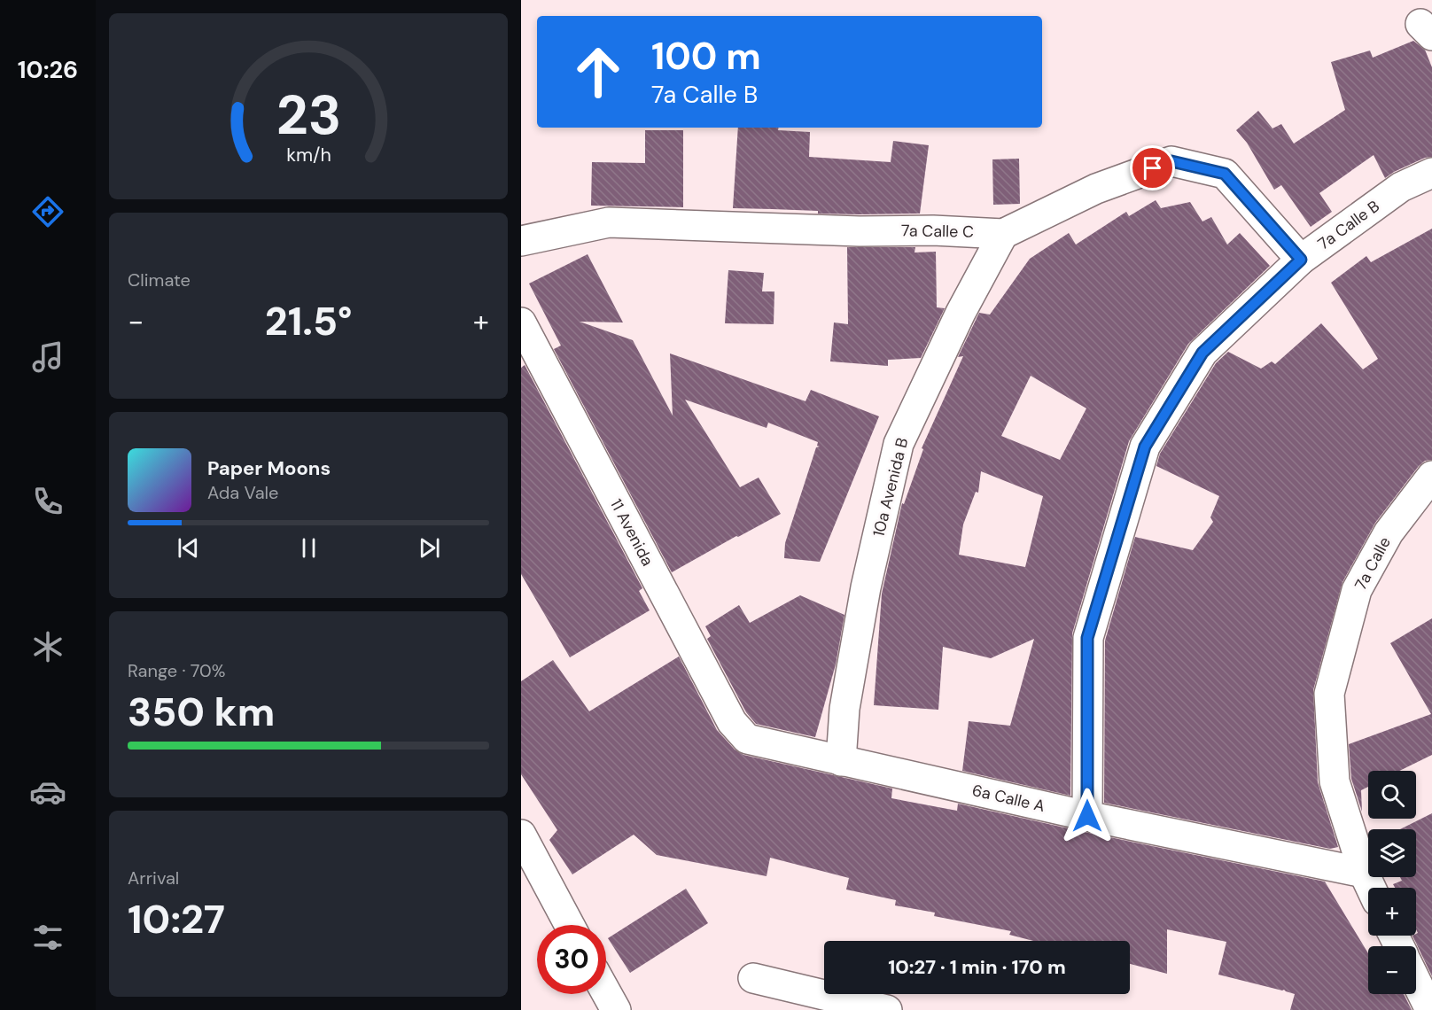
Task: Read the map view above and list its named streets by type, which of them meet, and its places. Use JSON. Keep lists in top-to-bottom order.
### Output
{
  "streets": {
    "street": [
      "7a Calle B",
      "7a Calle C",
      "10a Avenida B",
      "11 Avenida",
      "7a Calle",
      "6a Calle A"
    ]
  },
  "crossings": [
    ["7a Calle B", "7a Calle C"],
    ["7a Calle B", "6a Calle A"],
    ["7a Calle C", "10a Avenida B"],
    ["10a Avenida B", "6a Calle A"],
    ["11 Avenida", "6a Calle A"],
    ["7a Calle", "6a Calle A"]
  ],
  "page": {
    "tabs": "10:26",
    "turn": ["100 m", "7a Calle B"],
    "tile": [
      "Climate",
      ["Range · 70%", "350 km"],
      ["Arrival", "10:27"]
    ],
    "heat": ["−", "21.5°", "+"],
    "song": ["Paper Moons", "Ada Vale"],
    "map_buttons": ["+", "−"],
    "limit": "30",
    "trip": "10:27 · 1 min · 170 m",
    "gauge": ["23", "km/h"]
  }
}
